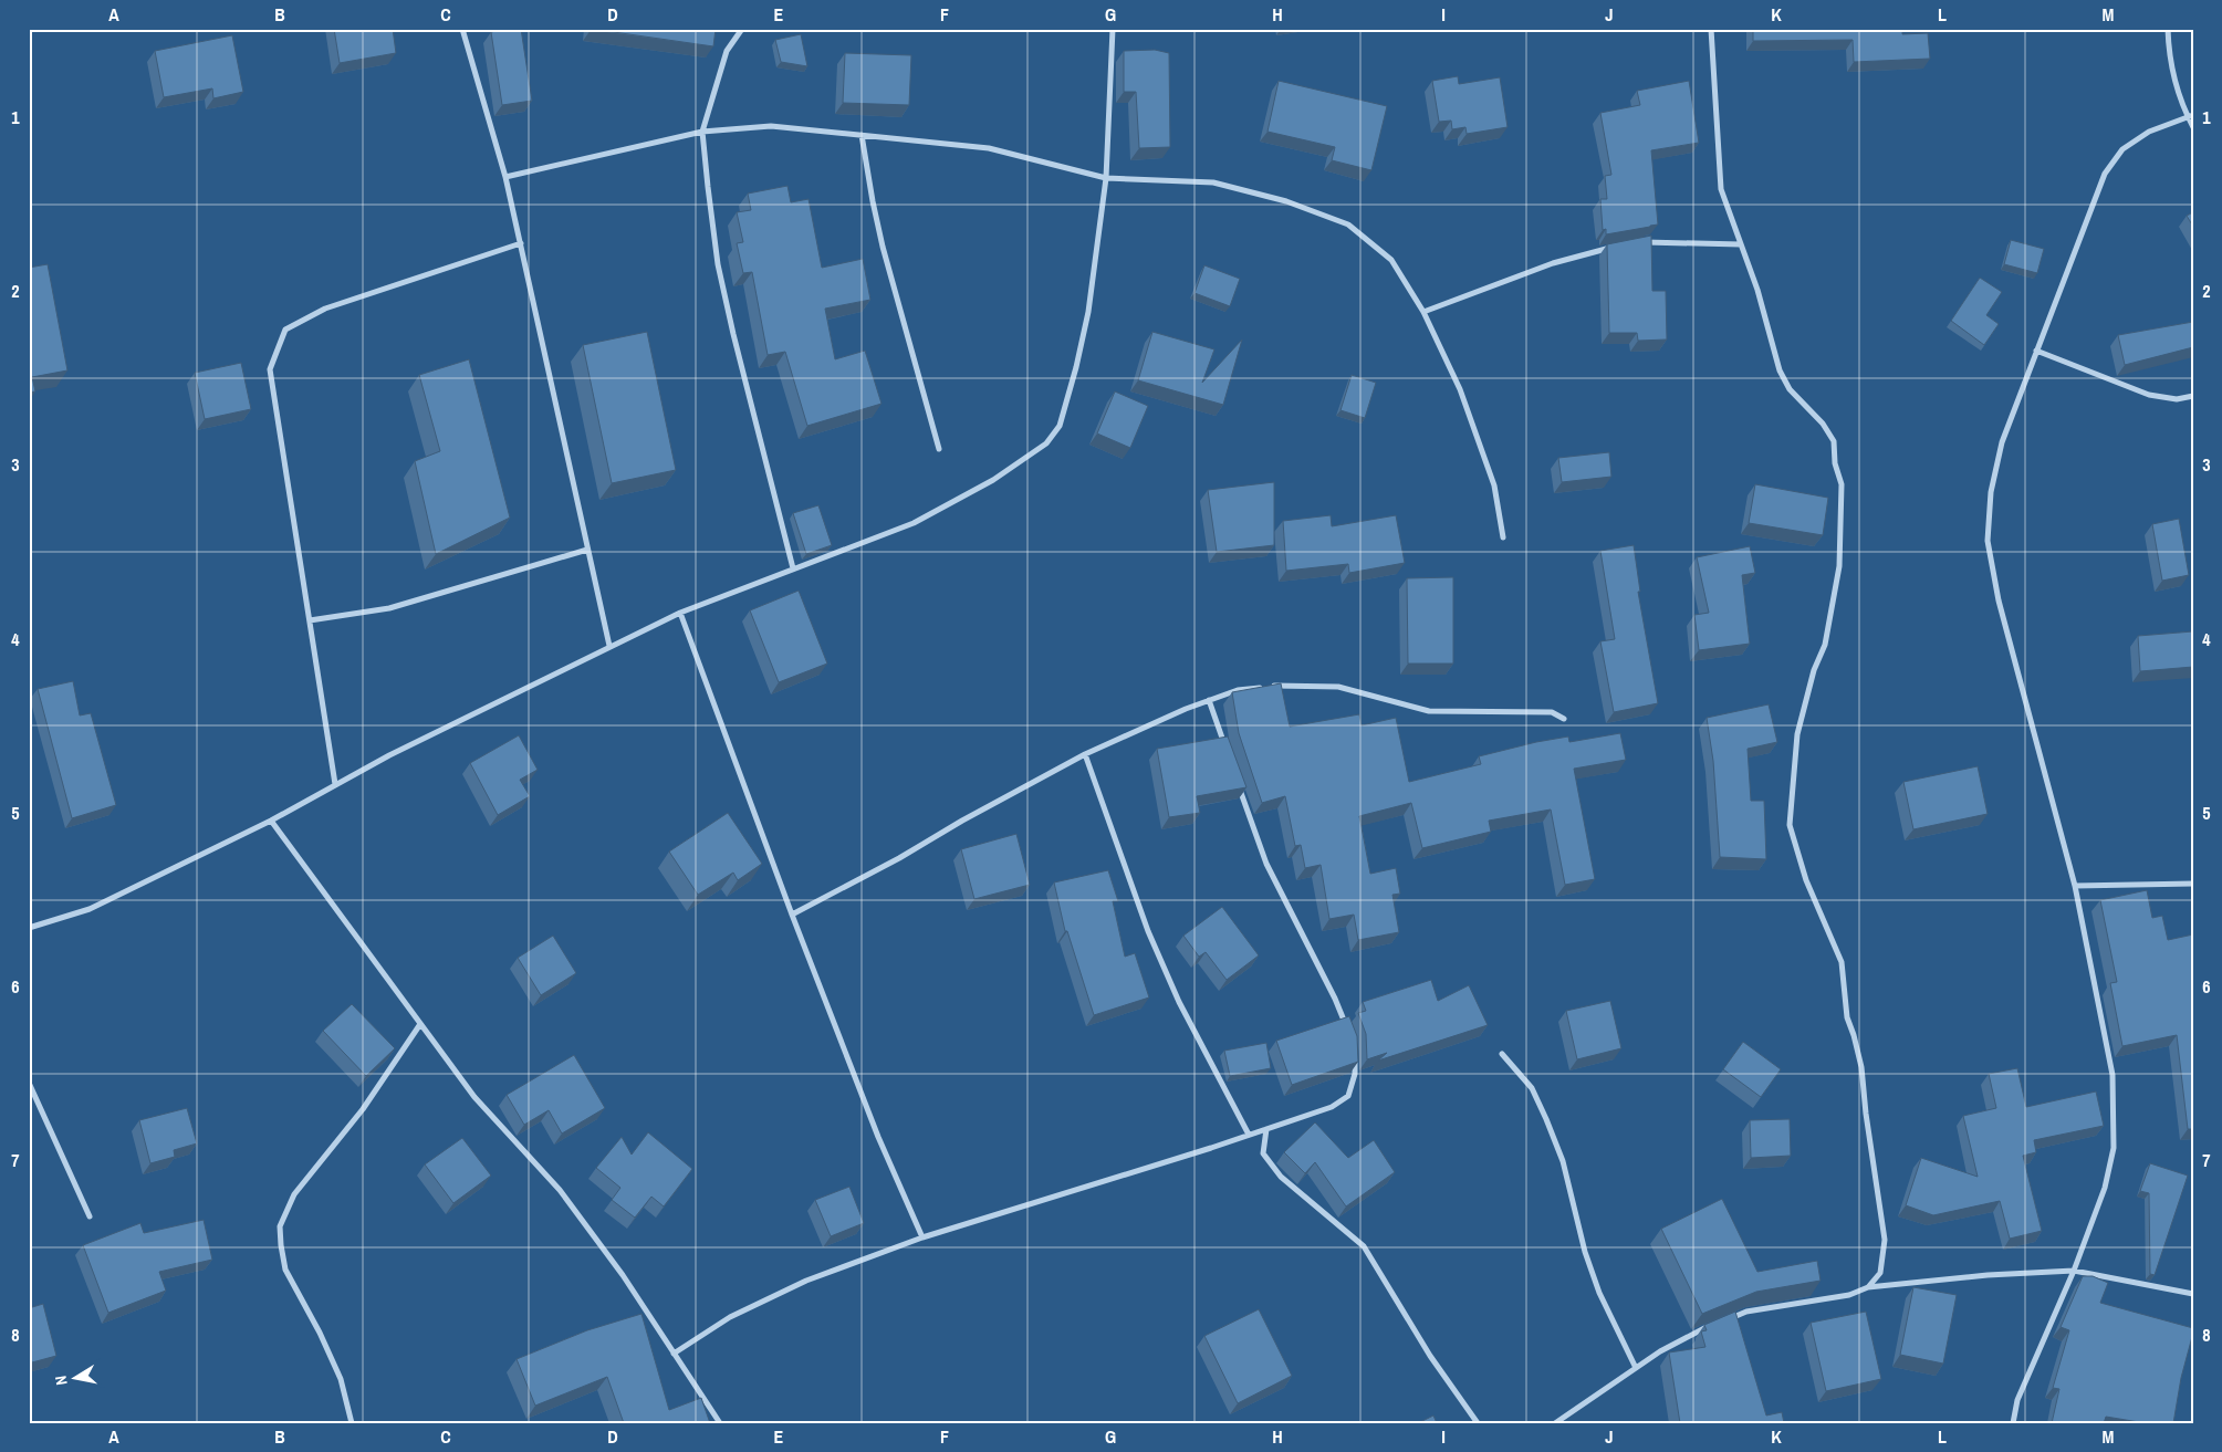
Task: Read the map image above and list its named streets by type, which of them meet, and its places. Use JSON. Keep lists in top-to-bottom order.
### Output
{
  "north": "left",
  "grid": {
    "columns": [
      "A",
      "B",
      "C",
      "D",
      "E",
      "F",
      "G",
      "H",
      "I",
      "J",
      "K",
      "L",
      "M"
    ],
    "rows": [
      "1",
      "2",
      "3",
      "4",
      "5",
      "6",
      "7",
      "8"
    ]
  }
}
